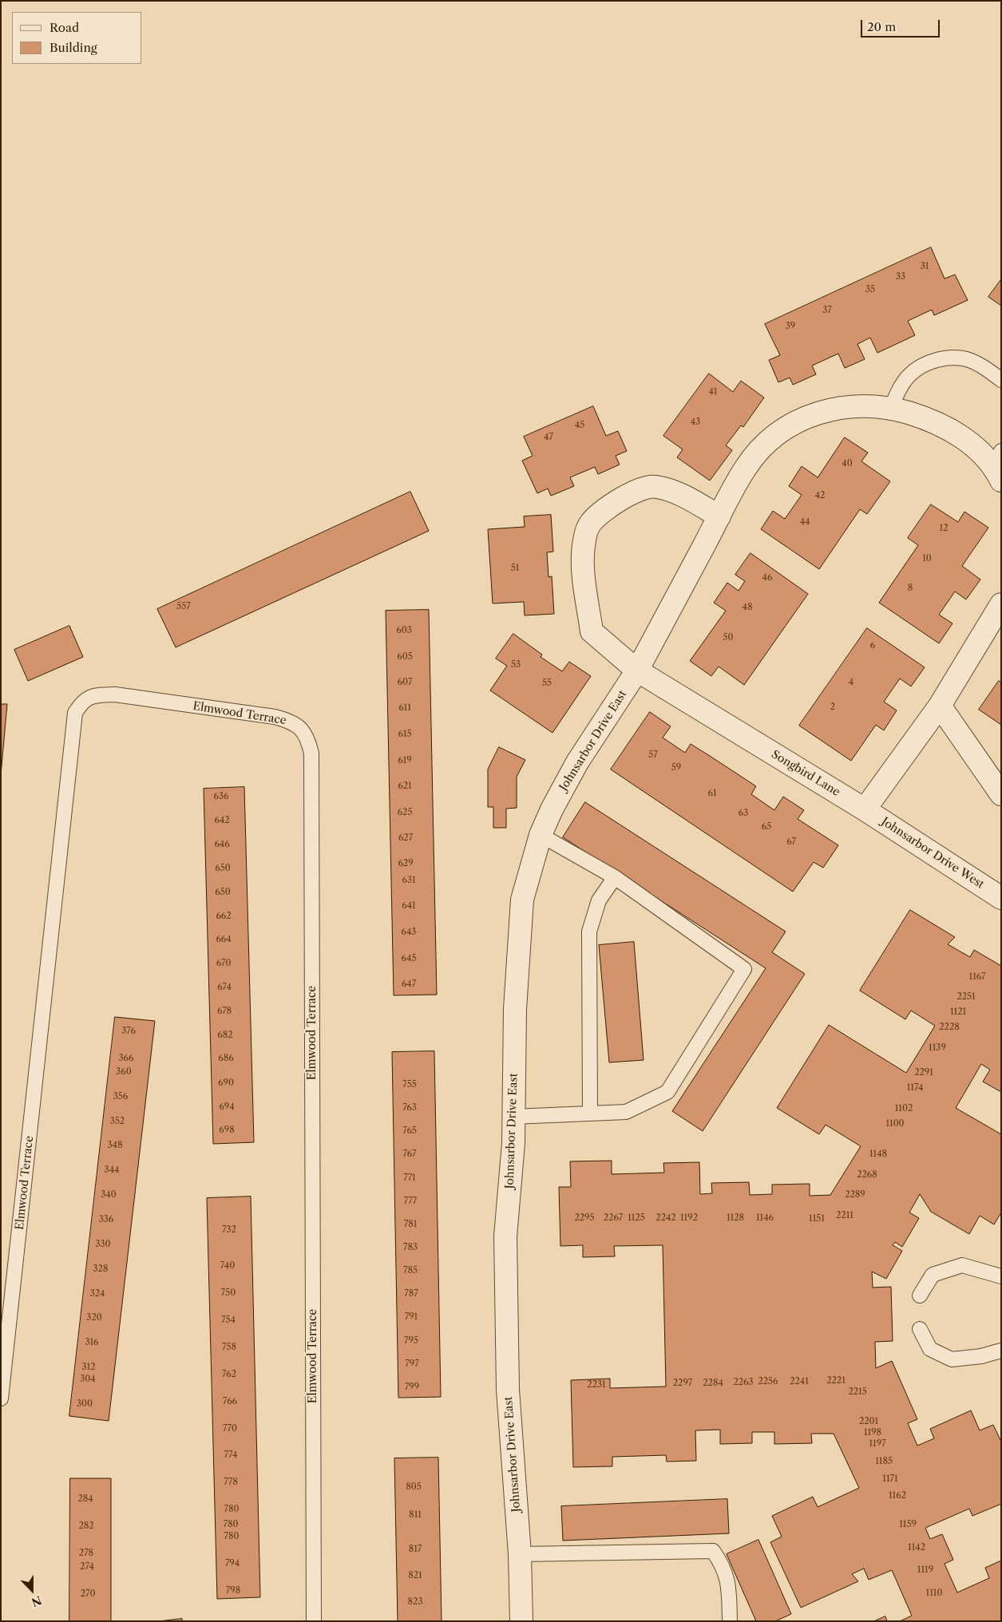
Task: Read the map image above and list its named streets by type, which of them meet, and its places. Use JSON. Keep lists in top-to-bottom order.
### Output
{
  "streets": {
    "street": ["Johnsarbor Drive East", "Songbird Lane", "Johnsarbor Drive West"],
    "lane": ["Elmwood Terrace"]
  },
  "crossings": [
    ["Johnsarbor Drive East", "Songbird Lane"],
    ["Songbird Lane", "Johnsarbor Drive West"]
  ],
  "house_numbers": [
    "31",
    "33",
    "35",
    "37",
    "39",
    "41",
    "43",
    "45",
    "47",
    "40",
    "42",
    "44",
    "12",
    "10",
    "51",
    "46",
    "8",
    "557",
    "48",
    "603",
    "50",
    "6",
    "605",
    "53",
    "607",
    "4",
    "55",
    "2",
    "611",
    "615",
    "57",
    "619",
    "59",
    "621",
    "61",
    "636",
    "625",
    "63",
    "642",
    "65",
    "627",
    "67",
    "646",
    "629",
    "650",
    "631",
    "650",
    "641",
    "662",
    "643",
    "664",
    "645",
    "670",
    "1167",
    "647",
    "674",
    "2251",
    "678",
    "1121",
    "2228",
    "376",
    "682",
    "1139",
    "366",
    "686",
    "360",
    "2291",
    "690",
    "755",
    "1174",
    "356",
    "694",
    "763",
    "1102",
    "352",
    "1100",
    "698",
    "765",
    "348",
    "767",
    "1148",
    "344",
    "2268",
    "771",
    "340",
    "2289",
    "777",
    "2211",
    "2295",
    "2267",
    "1125",
    "2242",
    "1192",
    "1128",
    "1146",
    "1151",
    "336",
    "781",
    "732",
    "330",
    "783",
    "740",
    "328",
    "785",
    "750",
    "324",
    "787",
    "791",
    "320",
    "754",
    "795",
    "316",
    "758",
    "797",
    "312",
    "762",
    "304",
    "2221",
    "2256",
    "2241",
    "2263",
    "2297",
    "2284",
    "2231",
    "799",
    "2215",
    "766",
    "300",
    "2201",
    "770",
    "1198",
    "1197",
    "774",
    "1185",
    "1171",
    "778",
    "805",
    "1162",
    "284",
    "780",
    "811",
    "780",
    "1159",
    "282",
    "780",
    "1142",
    "817",
    "278",
    "794",
    "274",
    "1119",
    "821",
    "798",
    "1110",
    "270",
    "823"
  ],
  "legend": ["Road", "Building"],
  "scale_bar": "20 m",
  "north": "bottom"
}
